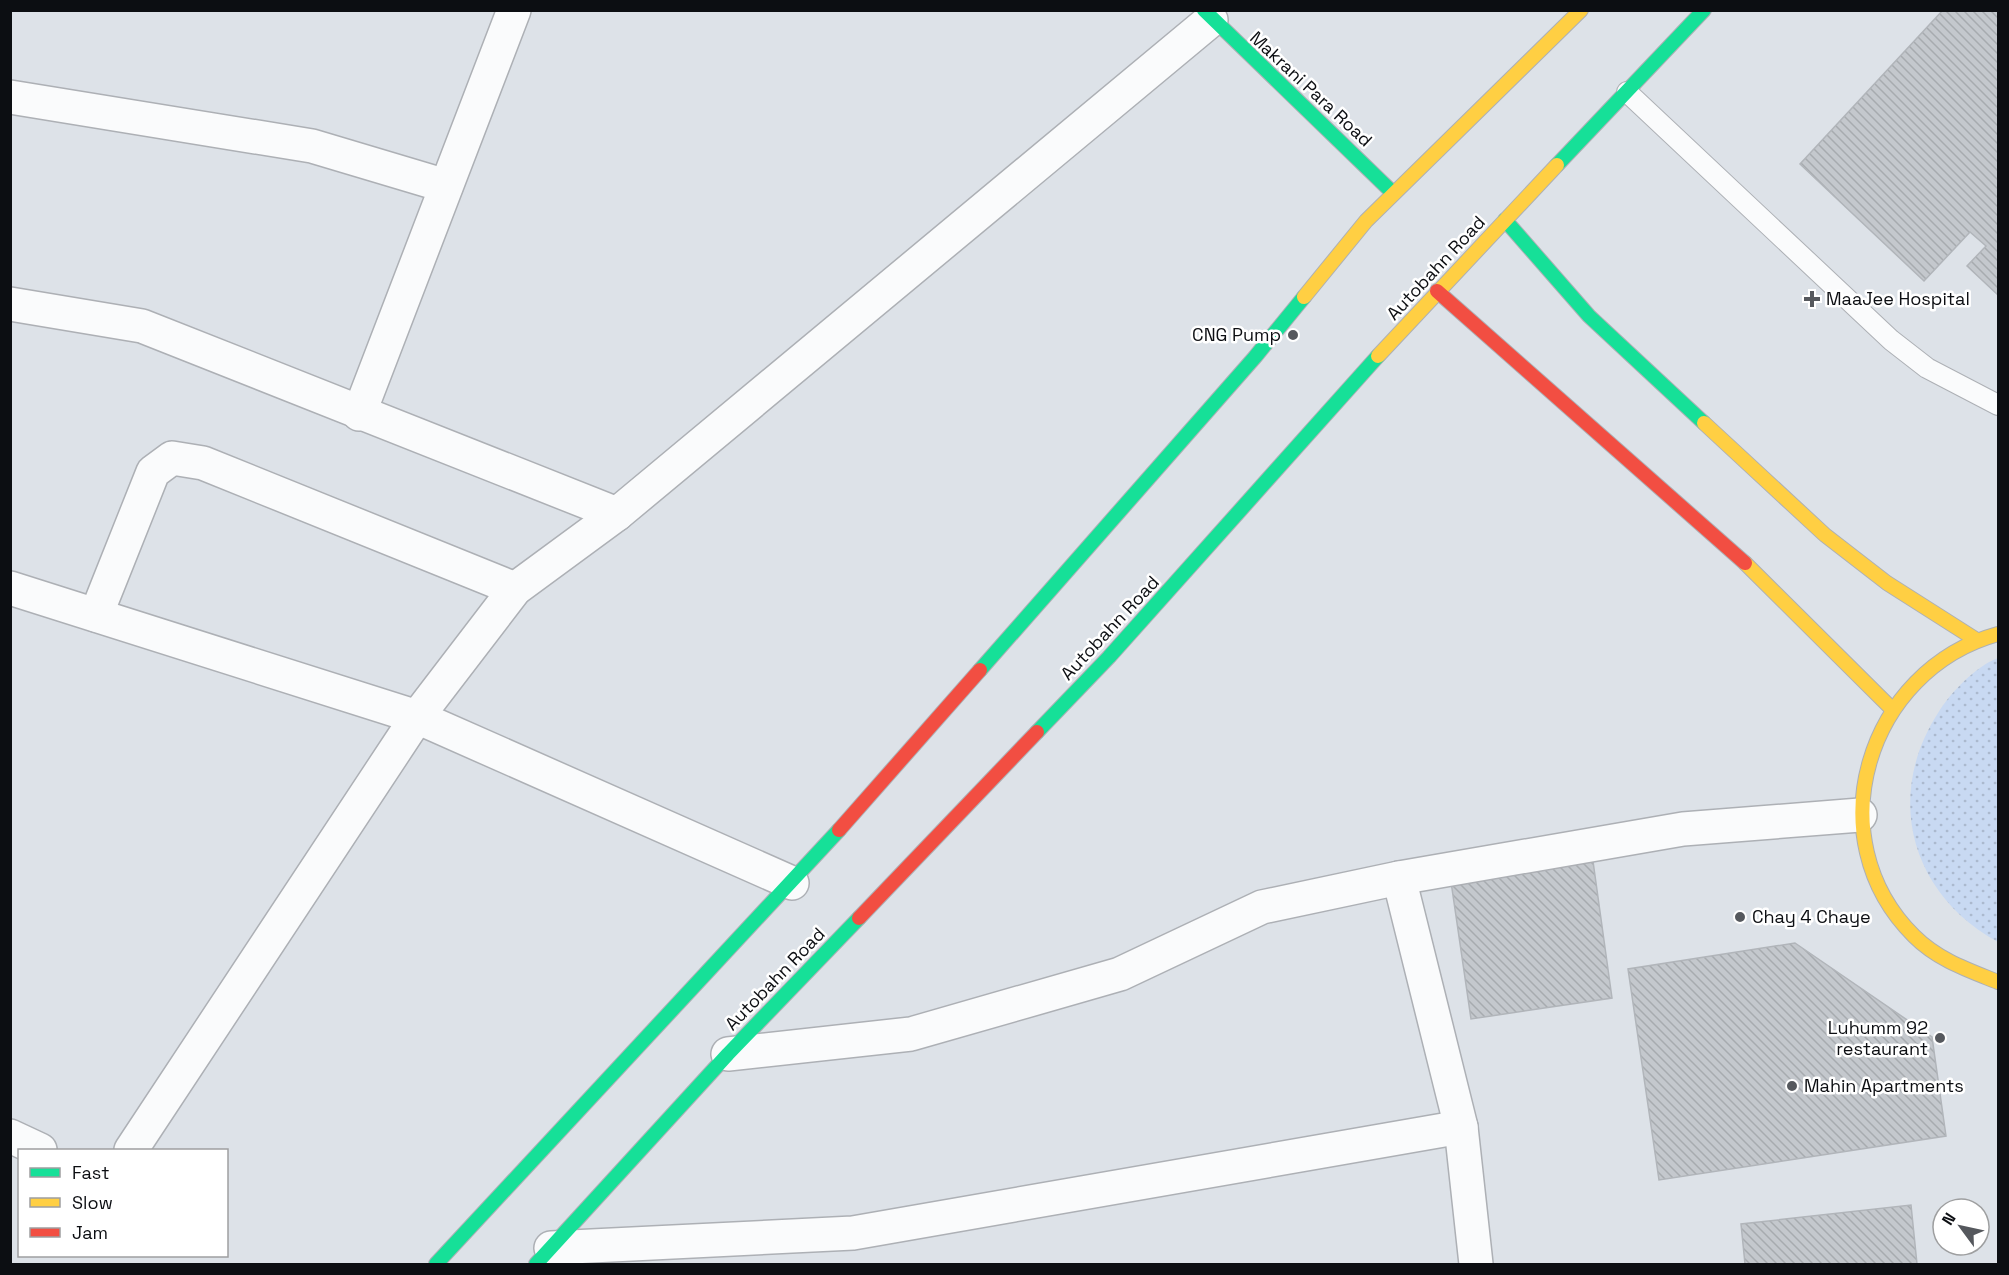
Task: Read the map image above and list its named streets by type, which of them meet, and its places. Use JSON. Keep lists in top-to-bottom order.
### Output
{
  "streets": {
    "main road": ["Makrani Para Road", "Autobahn Road"]
  },
  "places": {
    "health": ["MaaJee Hospital"],
    "other": [
      "CNG Pump",
      "Chay 4 Chaye",
      "Luhumm 92 restaurant",
      "Mahin Apartments"
    ]
  },
  "legend": ["Fast", "Slow", "Jam"],
  "north": "top left"
}
